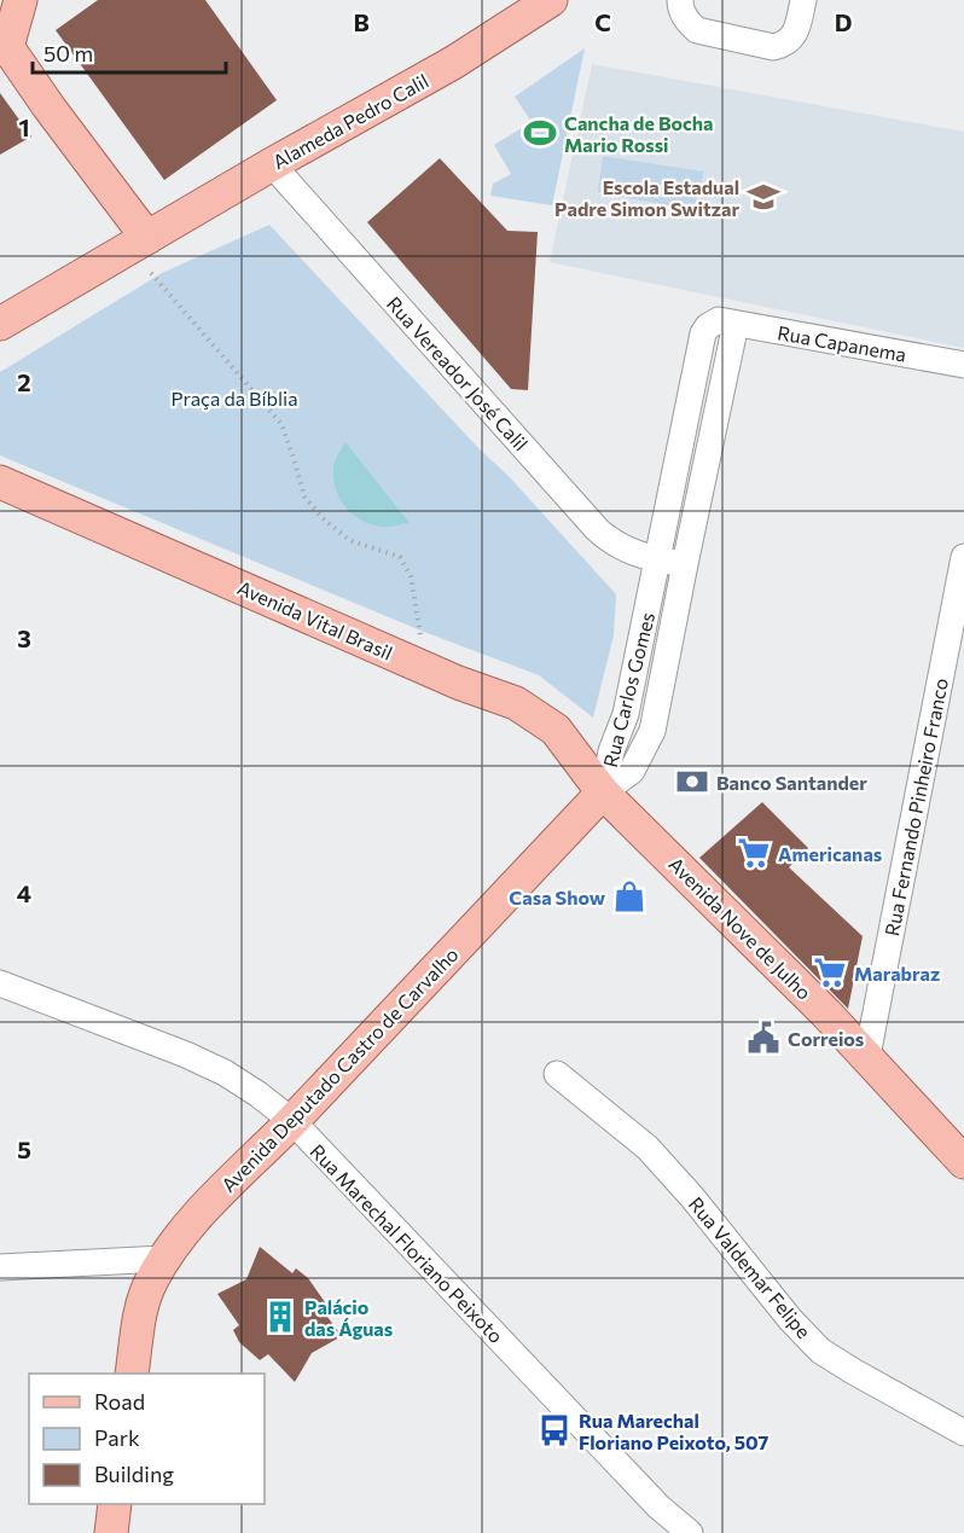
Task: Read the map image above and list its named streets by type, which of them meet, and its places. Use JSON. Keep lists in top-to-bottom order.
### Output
{
  "streets": {
    "main road": [
      "Alameda Pedro Calil",
      "Avenida Vital Brasil",
      "Avenida Nove de Julho",
      "Avenida Deputado Castro de Carvalho"
    ],
    "street": [
      "Rua Capanema",
      "Rua Vereador José Calil",
      "Rua Carlos Gomes",
      "Rua Fernando Pinheiro Franco",
      "Rua Marechal Floriano Peixoto",
      "Rua Valdemar Felipe"
    ]
  },
  "crossings": [
    ["Alameda Pedro Calil", "Rua Vereador José Calil"],
    ["Rua Capanema", "Rua Carlos Gomes"],
    ["Rua Vereador José Calil", "Rua Carlos Gomes"],
    ["Avenida Vital Brasil", "Rua Carlos Gomes"],
    ["Avenida Vital Brasil", "Avenida Nove de Julho"],
    ["Avenida Vital Brasil", "Avenida Deputado Castro de Carvalho"],
    ["Rua Carlos Gomes", "Avenida Nove de Julho"],
    ["Rua Carlos Gomes", "Avenida Deputado Castro de Carvalho"],
    ["Rua Fernando Pinheiro Franco", "Avenida Nove de Julho"],
    ["Avenida Nove de Julho", "Avenida Deputado Castro de Carvalho"],
    ["Avenida Deputado Castro de Carvalho", "Rua Marechal Floriano Peixoto"]
  ],
  "parks": ["Praça da Bíblia"],
  "places": {
    "sports": ["Cancha de Bocha Mario Rossi"],
    "school or university": ["Escola Estadual Padre Simon Switzar"],
    "bank": ["Banco Santander"],
    "supermarket": ["Americanas", "Marabraz"],
    "shop": ["Casa Show"],
    "public building": ["Correios"],
    "building": ["Palácio das Águas"],
    "bus stop": ["Rua Marechal Floriano Peixoto, 507"]
  },
  "legend": ["Road", "Park", "Building"],
  "scale_bar": "50 m",
  "grid": {
    "columns": ["B", "C", "D"],
    "rows": [
      "1",
      "2",
      "3",
      "4",
      "5"
    ]
  }
}
